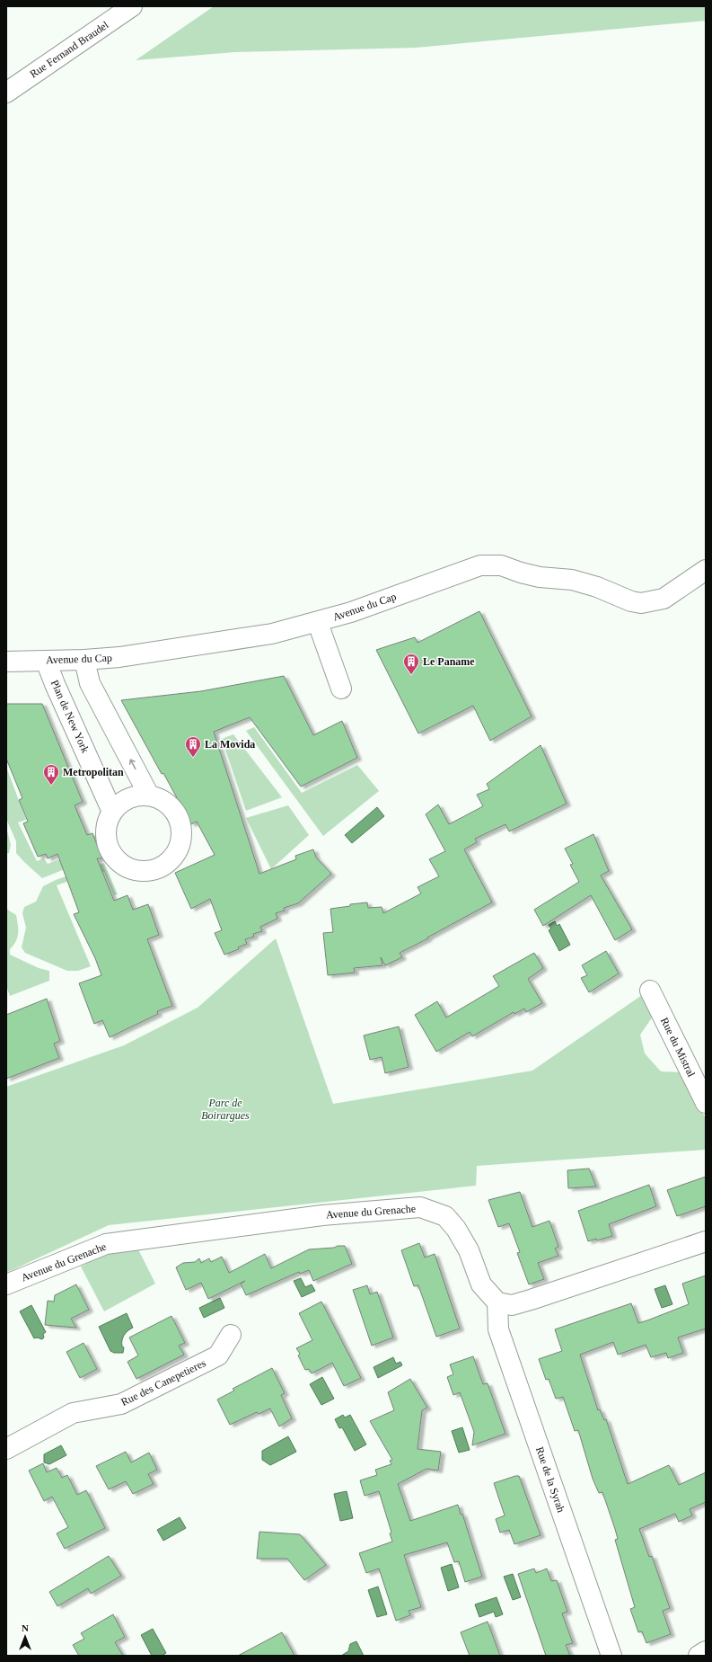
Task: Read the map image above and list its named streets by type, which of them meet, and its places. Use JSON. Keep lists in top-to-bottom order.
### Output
{
  "streets": {
    "street": [
      "Rue Fernand Braudel",
      "Avenue du Cap",
      "Plan de New York",
      "Rue du Mistral",
      "Avenue du Grenache",
      "Rue des Canepetieres",
      "Rue de la Syrah"
    ]
  },
  "crossings": [
    ["Avenue du Cap", "Plan de New York"],
    ["Avenue du Grenache", "Rue de la Syrah"]
  ],
  "parks": ["Parc de Boirargues"],
  "places": {
    "building": ["Le Paname", "La Movida", "Metropolitan"]
  },
  "north": "top"
}
